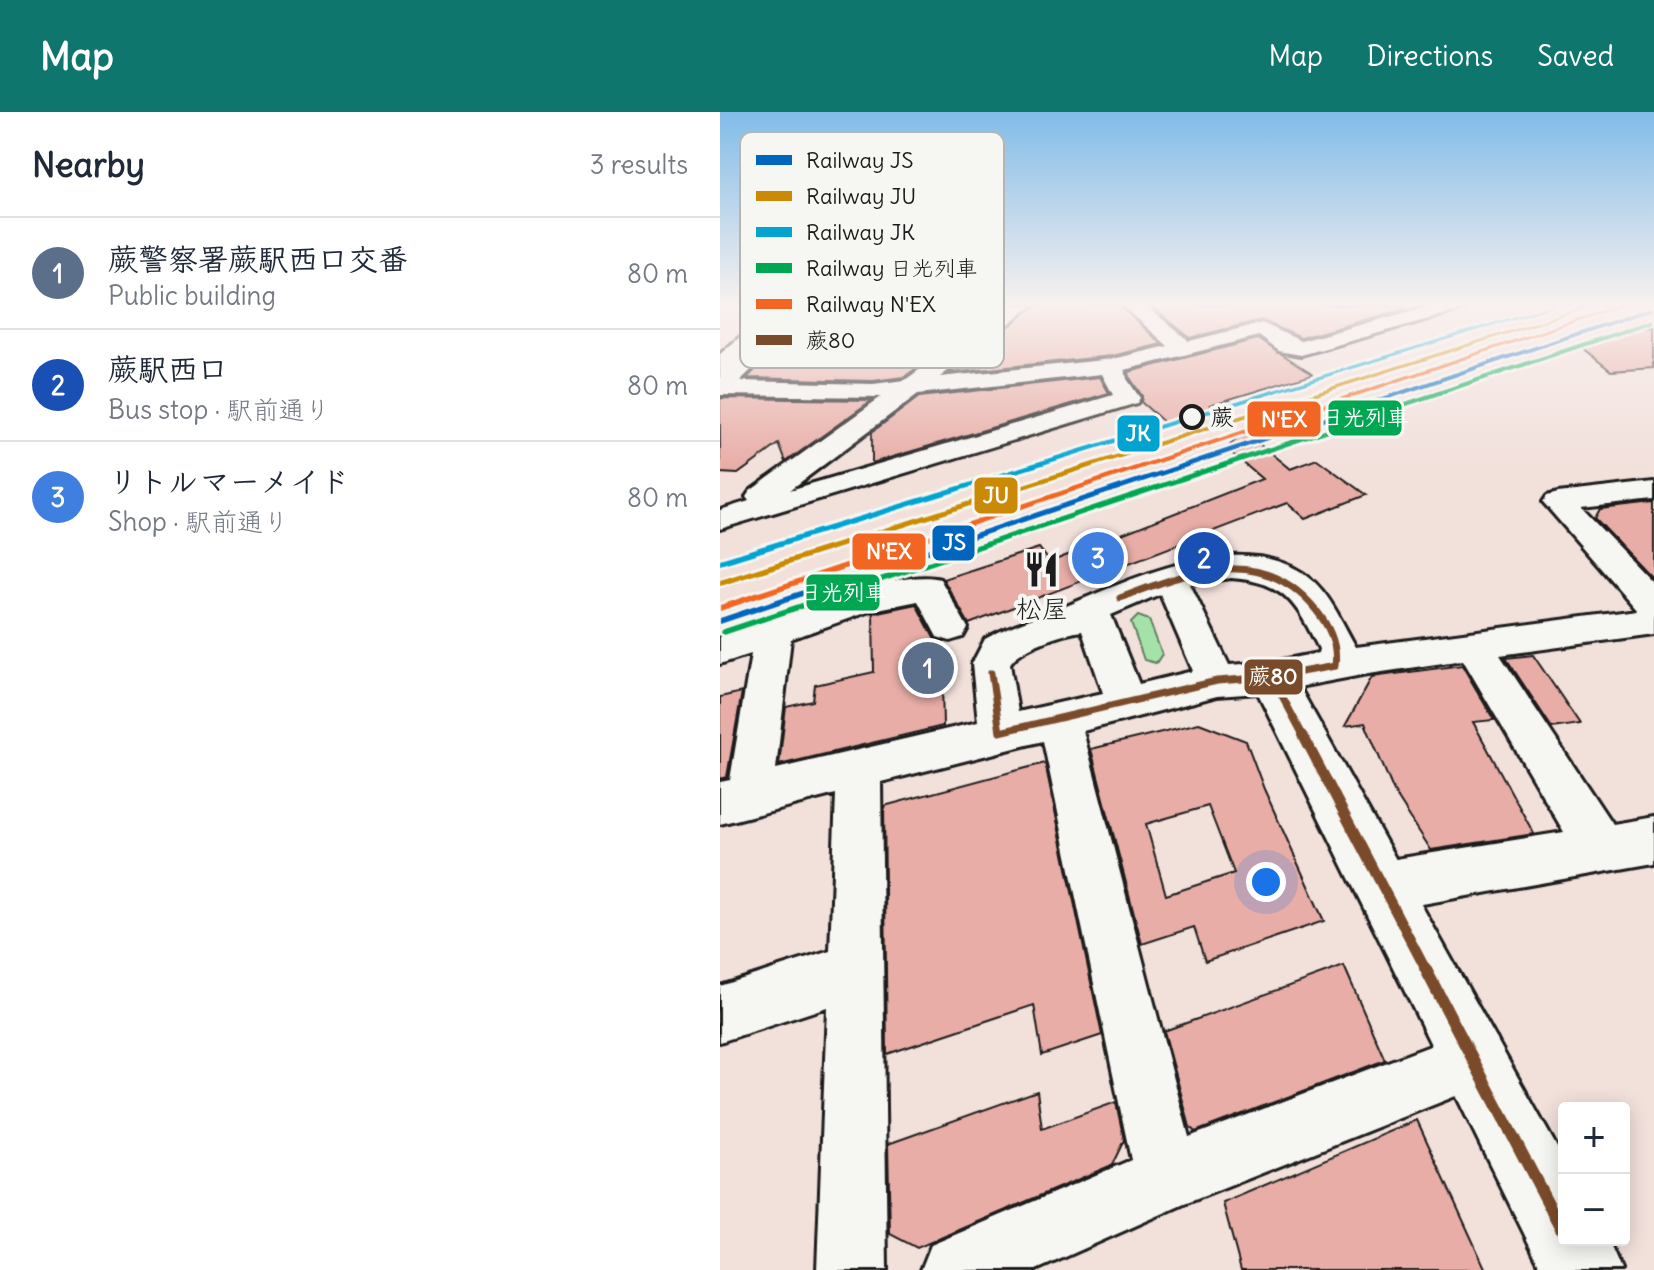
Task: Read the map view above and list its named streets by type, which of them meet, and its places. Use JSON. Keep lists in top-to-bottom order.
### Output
{
  "places": {
    "other": ["蕨"],
    "restaurant": ["松屋"]
  },
  "lines": [
    "rail line JS",
    "rail line JU",
    "rail line JK",
    "rail line 日光列車",
    "rail line N'EX",
    "transit line 蕨80"
  ],
  "legend": [
    "Railway JS",
    "Railway JU",
    "Railway JK",
    "Railway 日光列車",
    "Railway N'EX",
    "蕨80"
  ],
  "page": {
    "header": "Map",
    "nav": ["Map", "Directions", "Saved"],
    "heading": ["Nearby", "3 results"],
    "list": [
      {
        "mark": "1",
        "name": "蕨警察署蕨駅西口交番",
        "note": "Public building",
        "value": "80 m"
      },
      {
        "mark": "2",
        "name": "蕨駅西口",
        "note": "Bus stop · 駅前通り",
        "value": "80 m"
      },
      {
        "mark": "3",
        "name": "リトルマーメイド",
        "note": "Shop · 駅前通り",
        "value": "80 m"
      }
    ],
    "pins": ["2", "3", "1"],
    "map_buttons": ["+", "−"]
  }
}
